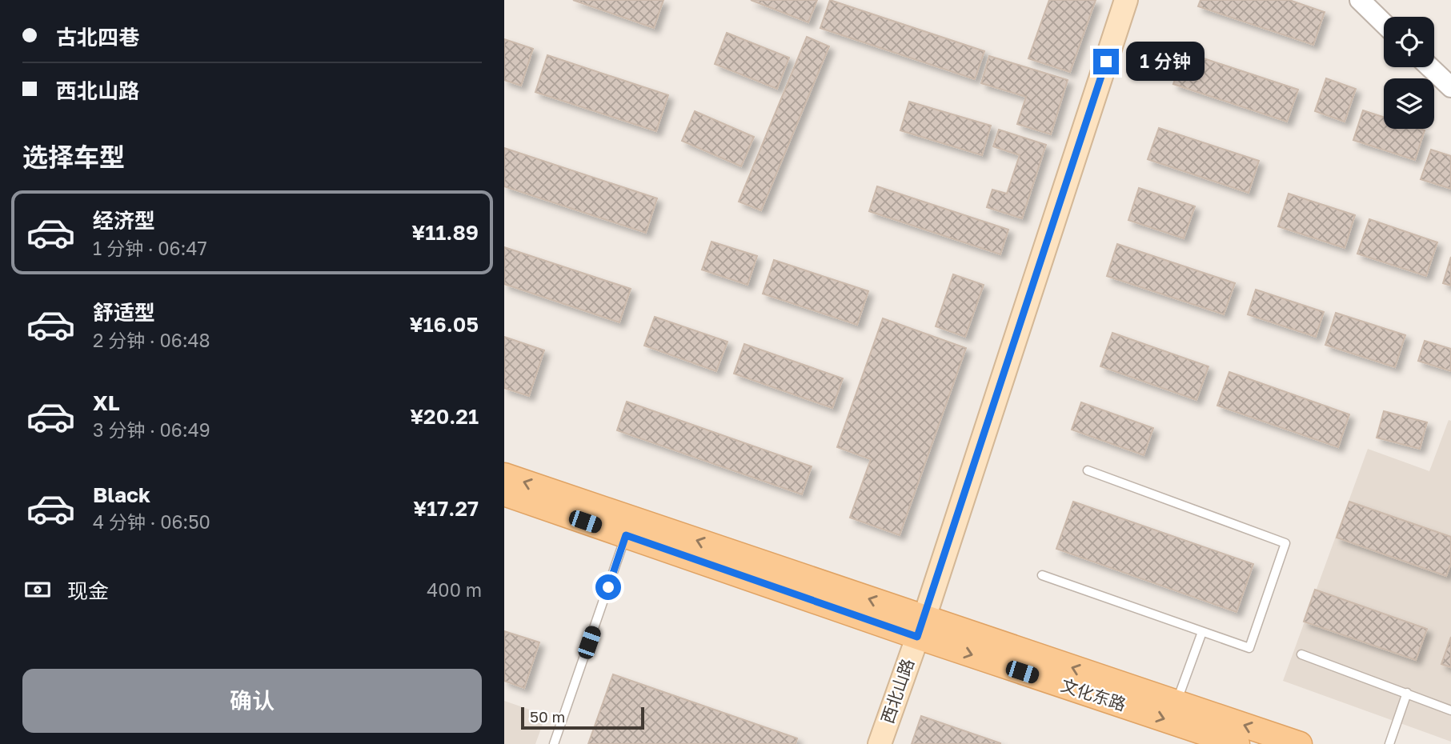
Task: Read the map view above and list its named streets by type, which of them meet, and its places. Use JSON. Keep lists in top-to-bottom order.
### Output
{
  "streets": {
    "main road": ["西北山路", "文化东路"]
  },
  "crossings": [
    ["西北山路", "文化东路"]
  ],
  "scale_bar": "50 m",
  "page": {
    "banner": ["古北四巷", "西北山路"],
    "bubble": "1 分钟",
    "heading": "选择车型",
    "list": [
      {
        "name": "经济型",
        "note": "1 分钟 · 06:47",
        "value": "¥11.89"
      },
      {
        "name": "舒适型",
        "note": "2 分钟 · 06:48",
        "value": "¥16.05"
      },
      {
        "name": "XL",
        "note": "3 分钟 · 06:49",
        "value": "¥20.21"
      },
      {
        "name": "Black",
        "note": "4 分钟 · 06:50",
        "value": "¥17.27"
      }
    ],
    "pay": ["现金", "400 m"],
    "buttons": "确认",
    "scale": "50 m"
  }
}
